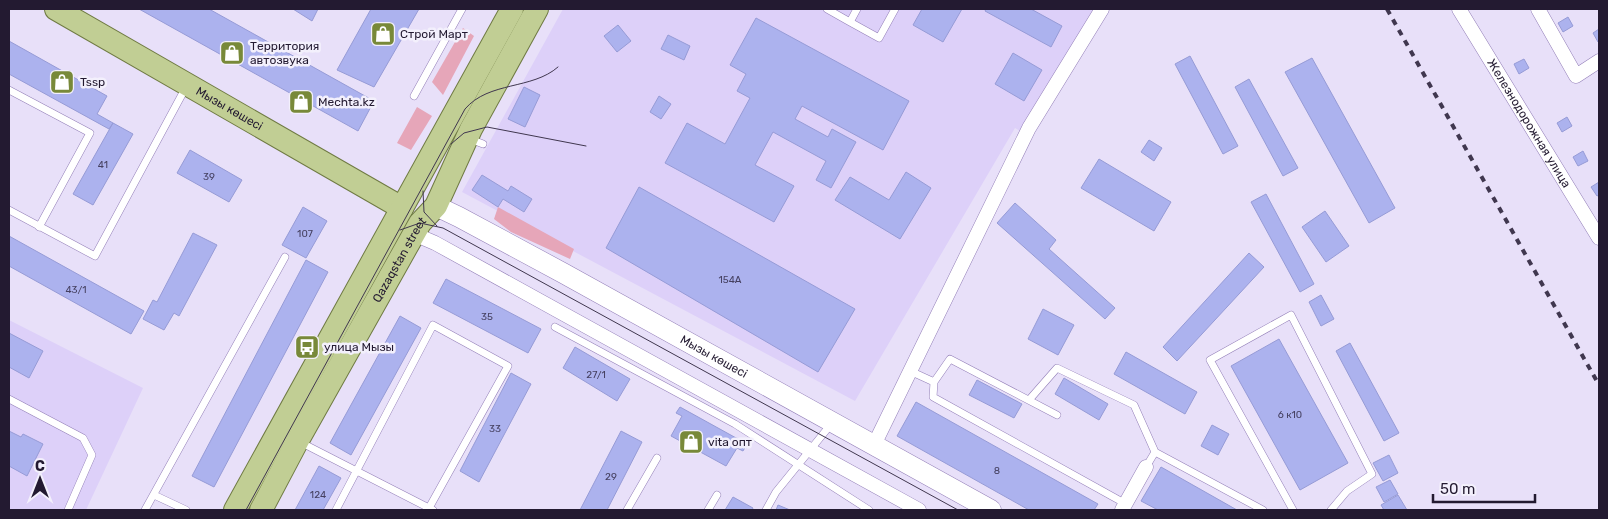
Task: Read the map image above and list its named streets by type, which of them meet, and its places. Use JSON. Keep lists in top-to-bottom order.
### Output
{
  "streets": {
    "main road": ["Мызы көшесі", "Qazaqstan street"],
    "street": ["Железнодорожная улица"]
  },
  "crossings": [
    ["Мызы көшесі", "Qazaqstan street"]
  ],
  "places": {
    "shop": [
      "Строй Март",
      "Территория автозвука",
      "Tssp",
      "Mechta.kz",
      "vita опт"
    ],
    "bus stop": ["улица Мызы"]
  },
  "house_numbers": [
    "41",
    "39",
    "107",
    "154А",
    "43/1",
    "35",
    "27/1",
    "6 к10",
    "33",
    "8",
    "29",
    "124"
  ],
  "scale_bar": "50 m",
  "north": "top"
}
